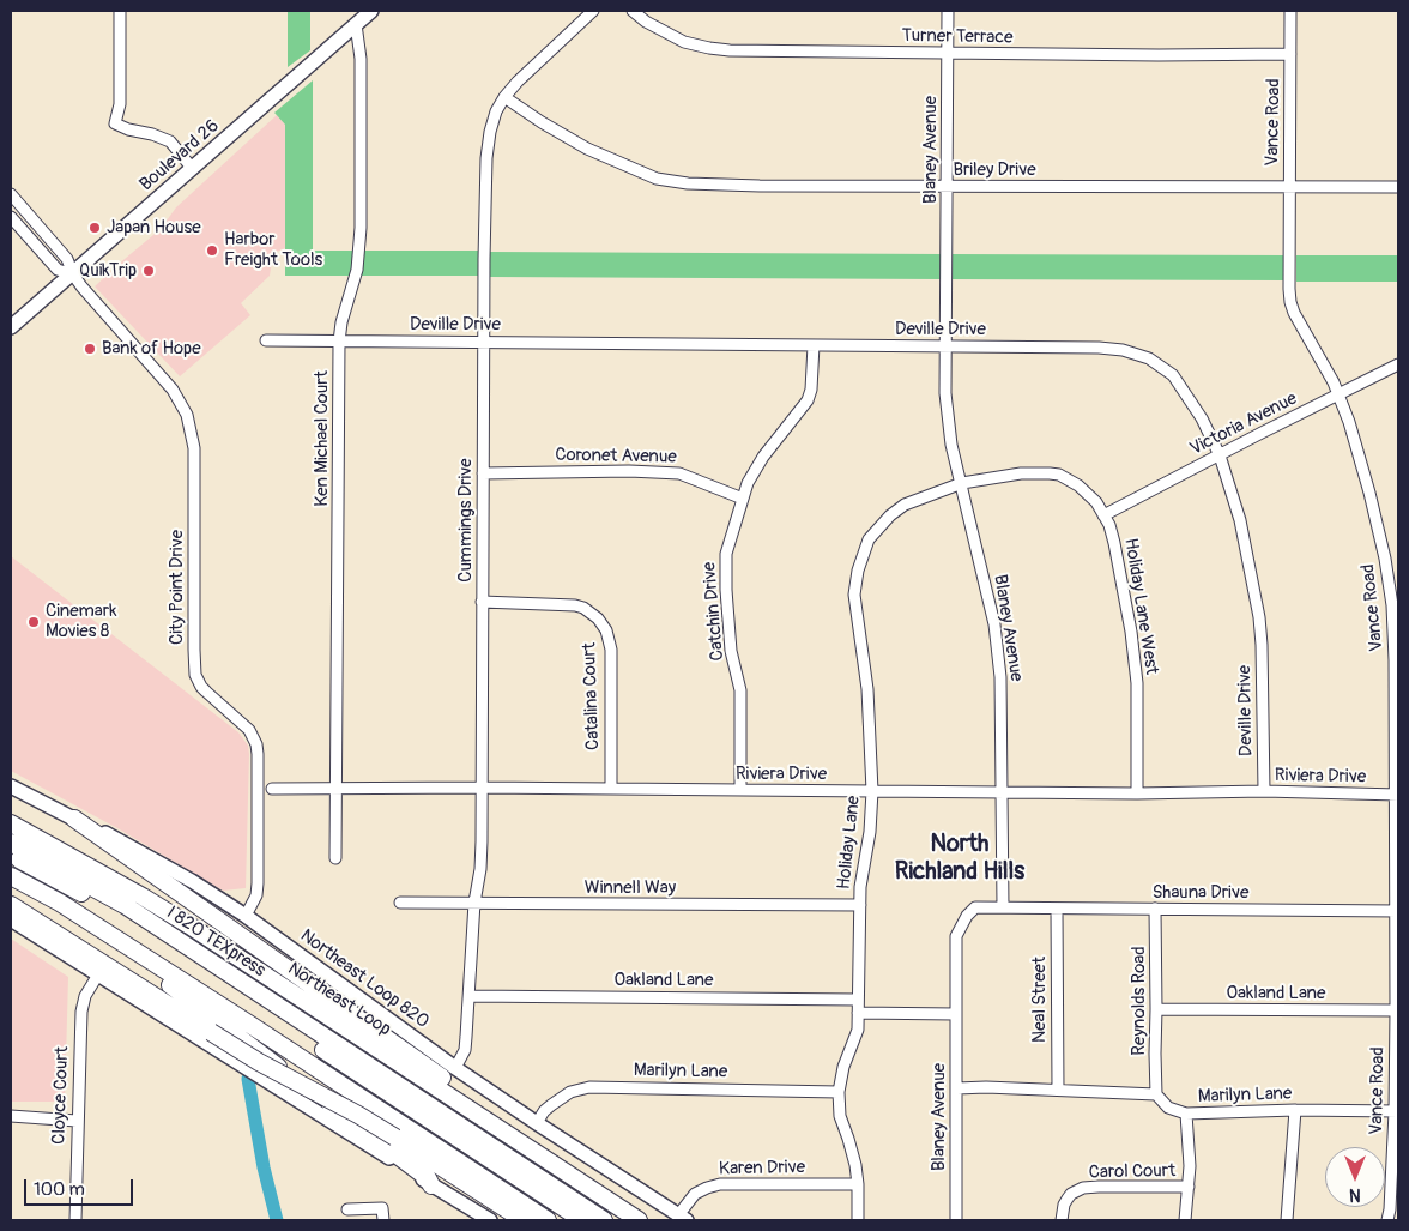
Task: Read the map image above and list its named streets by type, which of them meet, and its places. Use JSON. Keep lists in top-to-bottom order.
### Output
{
  "streets": {
    "highway": ["I 820 TEXpress", "Northeast Loop"],
    "main road": ["Boulevard 26", "Northeast Loop 820"],
    "street": [
      "Turner Terrace",
      "Vance Road",
      "Blaney Avenue",
      "Briley Drive",
      "Deville Drive",
      "Victoria Avenue",
      "Ken Michael Court",
      "Coronet Avenue",
      "Cummings Drive",
      "City Point Drive",
      "Holiday Lane West",
      "Catchin Drive",
      "Catalina Court",
      "Riviera Drive",
      "Holiday Lane",
      "Winnell Way",
      "Shauna Drive",
      "Oakland Lane",
      "Neal Street",
      "Reynolds Road",
      "Marilyn Lane",
      "Cloyce Court",
      "Karen Drive",
      "Carol Court"
    ]
  },
  "crossings": [
    ["Turner Terrace", "Vance Road"],
    ["Turner Terrace", "Blaney Avenue"],
    ["Vance Road", "Briley Drive"],
    ["Vance Road", "Victoria Avenue"],
    ["Vance Road", "Riviera Drive"],
    ["Vance Road", "Shauna Drive"],
    ["Vance Road", "Oakland Lane"],
    ["Vance Road", "Marilyn Lane"],
    ["Blaney Avenue", "Briley Drive"],
    ["Blaney Avenue", "Deville Drive"],
    ["Blaney Avenue", "Holiday Lane West"],
    ["Blaney Avenue", "Riviera Drive"],
    ["Blaney Avenue", "Holiday Lane"],
    ["Blaney Avenue", "Shauna Drive"],
    ["Boulevard 26", "Ken Michael Court"],
    ["Boulevard 26", "City Point Drive"],
    ["Briley Drive", "Cummings Drive"],
    ["Deville Drive", "Victoria Avenue"],
    ["Deville Drive", "Ken Michael Court"],
    ["Deville Drive", "Cummings Drive"],
    ["Deville Drive", "Catchin Drive"],
    ["Deville Drive", "Riviera Drive"],
    ["Victoria Avenue", "Holiday Lane West"],
    ["Ken Michael Court", "Riviera Drive"],
    ["Coronet Avenue", "Cummings Drive"],
    ["Coronet Avenue", "Catchin Drive"],
    ["Cummings Drive", "Catalina Court"],
    ["Cummings Drive", "Riviera Drive"],
    ["Cummings Drive", "Winnell Way"],
    ["Cummings Drive", "Northeast Loop 820"],
    ["Cummings Drive", "Oakland Lane"],
    ["City Point Drive", "Northeast Loop 820"],
    ["Holiday Lane West", "Riviera Drive"],
    ["Holiday Lane West", "Holiday Lane"],
    ["Catchin Drive", "Riviera Drive"],
    ["Catalina Court", "Riviera Drive"],
    ["Riviera Drive", "Holiday Lane"],
    ["Holiday Lane", "Winnell Way"],
    ["Holiday Lane", "Oakland Lane"],
    ["Holiday Lane", "Marilyn Lane"],
    ["Holiday Lane", "Karen Drive"],
    ["Shauna Drive", "Neal Street"],
    ["Shauna Drive", "Reynolds Road"],
    ["Northeast Loop 820", "Marilyn Lane"],
    ["Northeast Loop 820", "Karen Drive"],
    ["Oakland Lane", "Reynolds Road"],
    ["Reynolds Road", "Marilyn Lane"]
  ],
  "districts": ["North Richland Hills"],
  "places": [
    "Japan House",
    "Harbor Freight Tools",
    "QuikTrip",
    "Bank of Hope",
    "Cinemark Movies 8"
  ],
  "scale_bar": "100 m",
  "north": "bottom"
}
